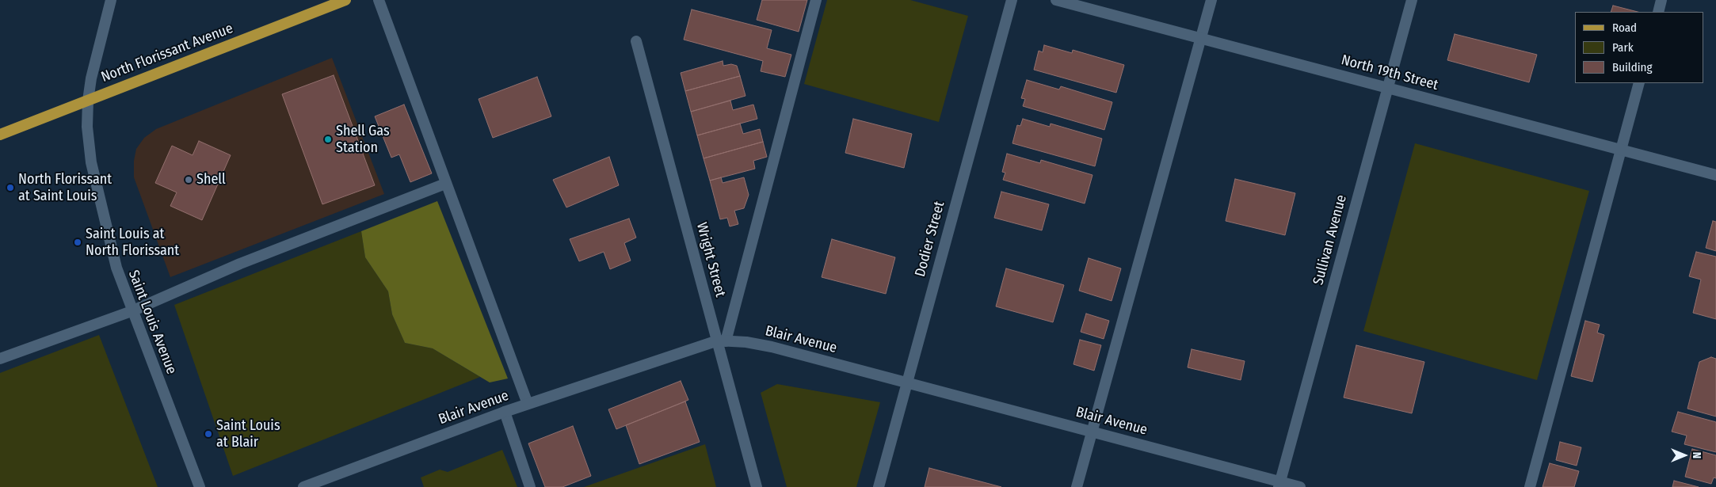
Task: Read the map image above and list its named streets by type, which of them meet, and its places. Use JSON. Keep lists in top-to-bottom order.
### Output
{
  "streets": {
    "main road": ["North Florissant Avenue"],
    "street": [
      "North 19th Street",
      "Dodier Street",
      "Sullivan Avenue",
      "Wright Street",
      "Saint Louis Avenue",
      "Blair Avenue"
    ]
  },
  "crossings": [
    ["North Florissant Avenue", "Saint Louis Avenue"],
    ["North 19th Street", "Sullivan Avenue"],
    ["Dodier Street", "Blair Avenue"],
    ["Sullivan Avenue", "Blair Avenue"],
    ["Wright Street", "Blair Avenue"]
  ],
  "places": [
    "Shell Gas Station",
    "Shell",
    "North Florissant at Saint Louis",
    "Saint Louis at North Florissant",
    "Saint Louis at Blair"
  ],
  "legend": ["Road", "Park", "Building"],
  "north": "right"
}
